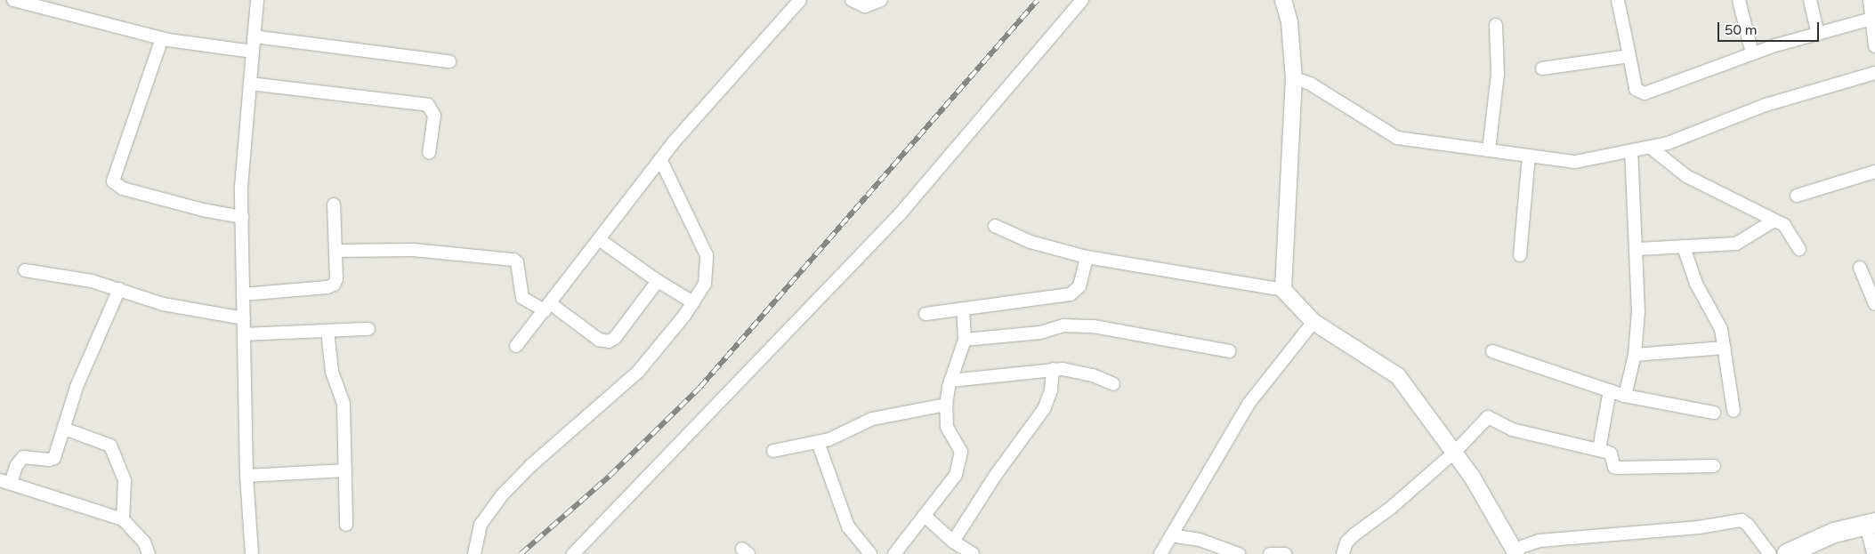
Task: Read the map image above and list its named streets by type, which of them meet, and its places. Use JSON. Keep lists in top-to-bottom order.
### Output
{
  "scale_bar": "50 m"
}
